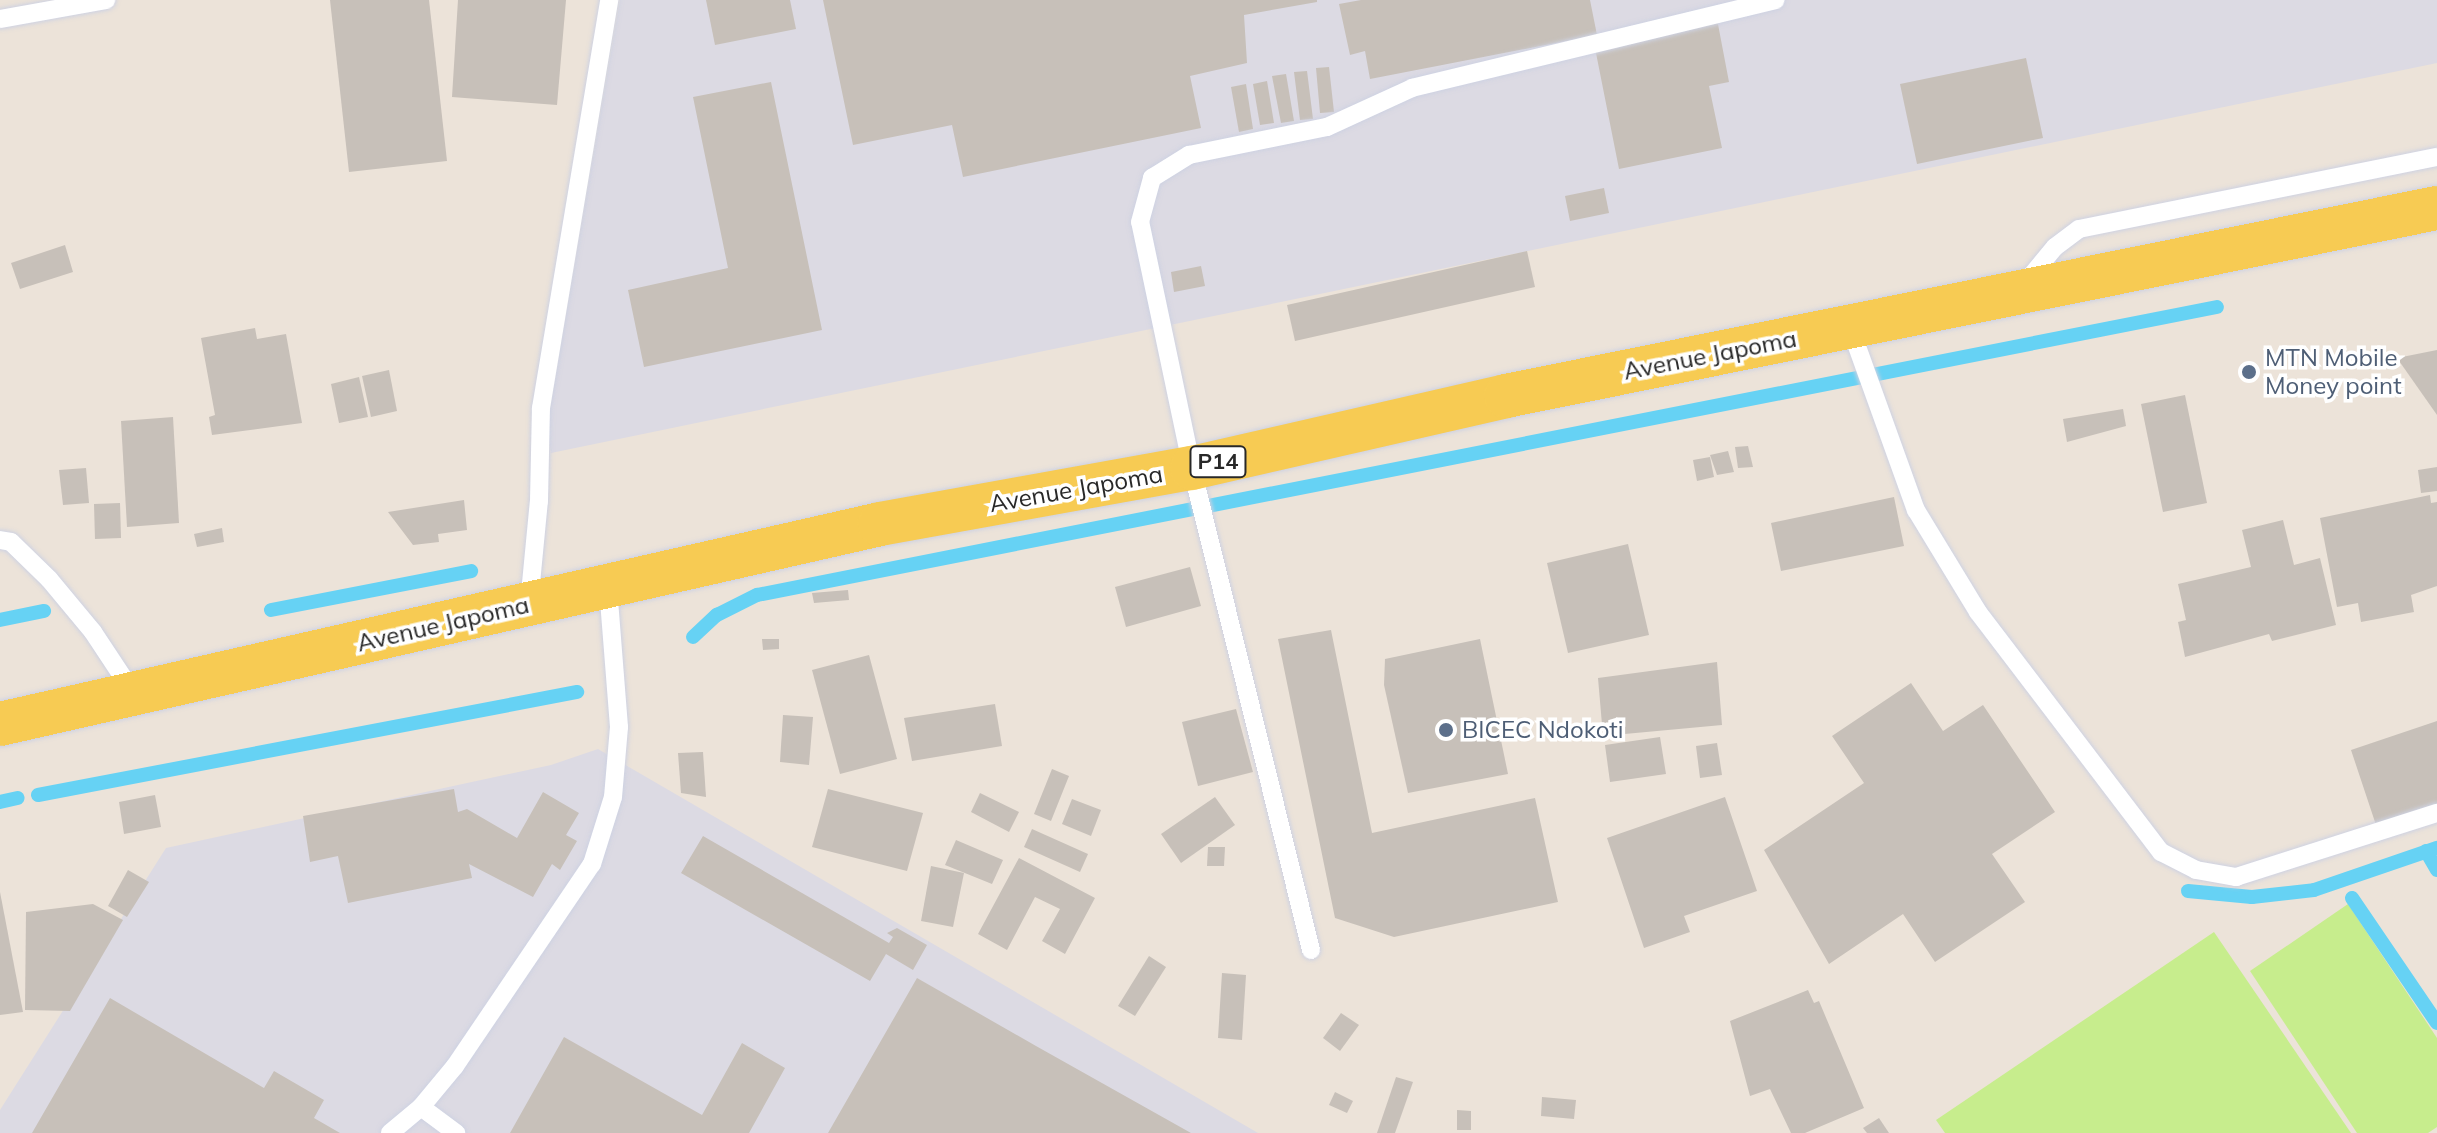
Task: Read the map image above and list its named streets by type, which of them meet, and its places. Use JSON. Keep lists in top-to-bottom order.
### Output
{
  "streets": {
    "main road": ["Avenue Japoma", "P14"]
  },
  "places": ["MTN Mobile Money point", "BICEC Ndokoti"]
}
